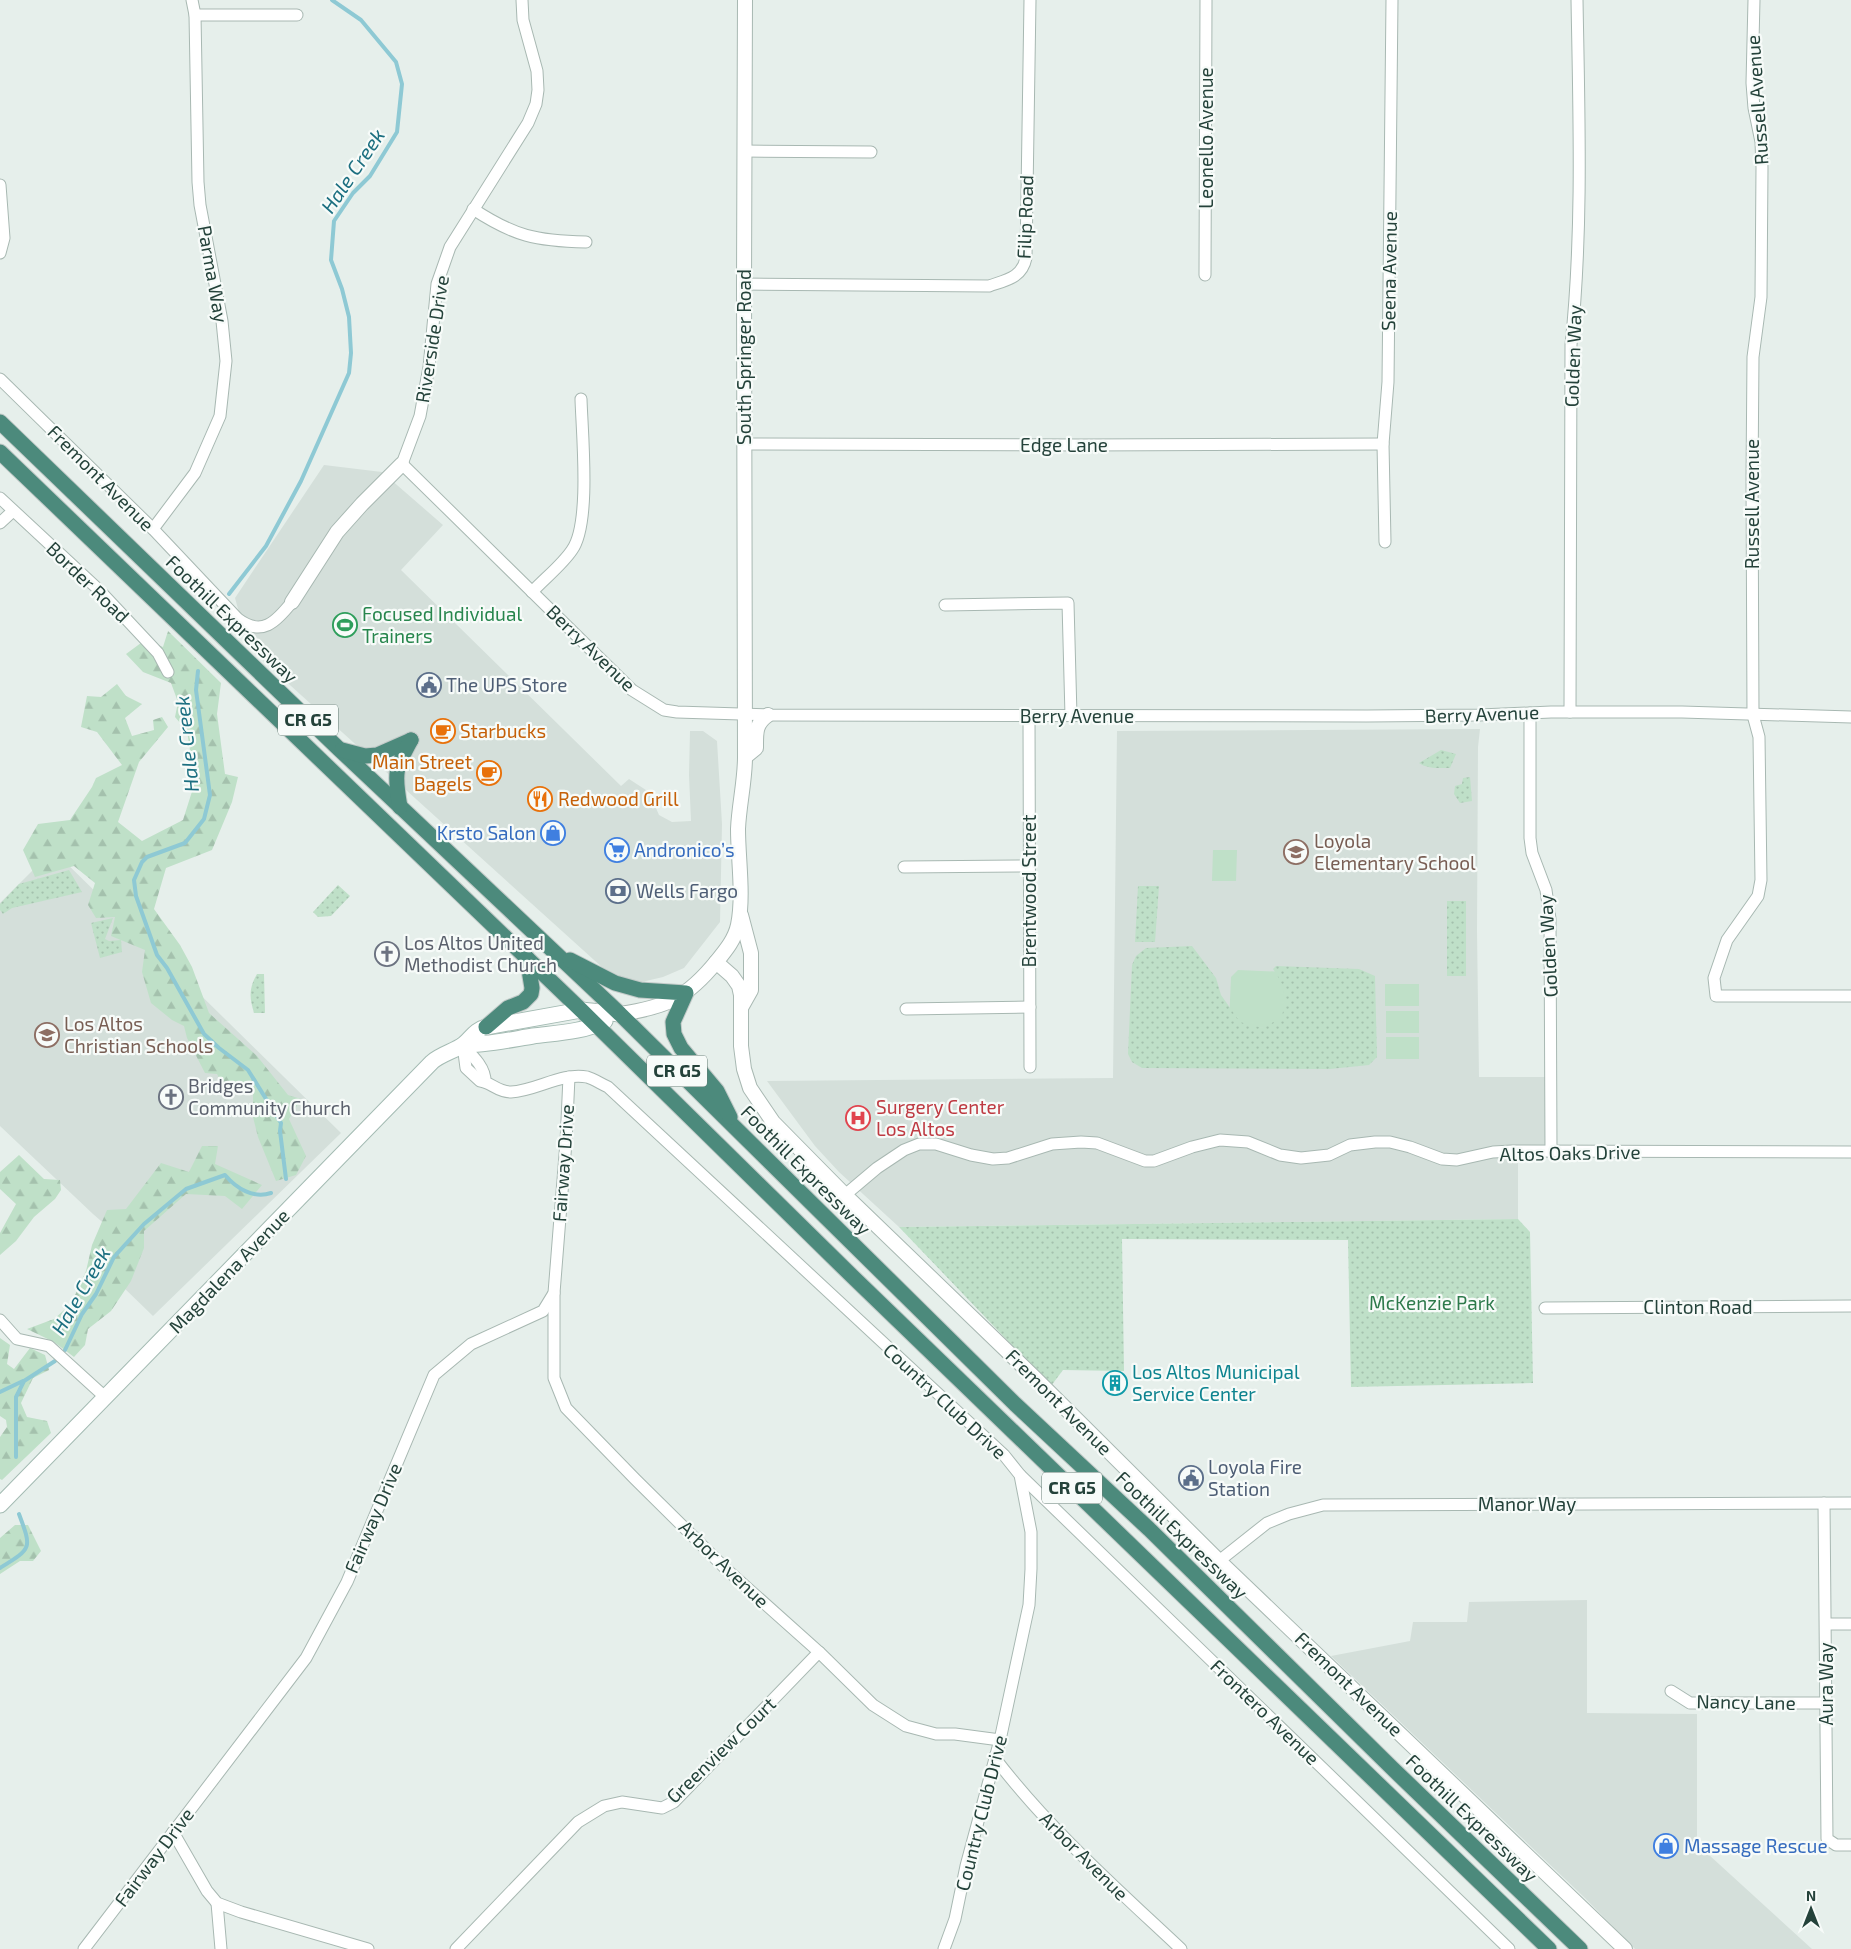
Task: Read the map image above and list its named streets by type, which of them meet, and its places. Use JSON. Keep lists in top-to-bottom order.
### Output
{
  "streets": {
    "highway": ["Foothill Expressway", "CR G5"],
    "main road": ["Magdalena Avenue"],
    "street": [
      "Russell Avenue",
      "Leonello Avenue",
      "Filip Road",
      "Seena Avenue",
      "Parma Way",
      "Riverside Drive",
      "Golden Way",
      "South Springer Road",
      "Edge Lane",
      "Fremont Avenue",
      "Border Road",
      "Berry Avenue",
      "Brentwood Street",
      "Altos Oaks Drive",
      "Fairway Drive",
      "Clinton Road",
      "Country Club Drive",
      "Manor Way",
      "Arbor Avenue",
      "Aura Way",
      "Nancy Lane",
      "Frontero Avenue",
      "Greenview Court"
    ]
  },
  "crossings": [
    ["Russell Avenue", "Berry Avenue"],
    ["Filip Road", "South Springer Road"],
    ["Seena Avenue", "Edge Lane"],
    ["Parma Way", "Fremont Avenue"],
    ["Riverside Drive", "Fremont Avenue"],
    ["Riverside Drive", "Berry Avenue"],
    ["Golden Way", "Berry Avenue"],
    ["Golden Way", "Altos Oaks Drive"],
    ["South Springer Road", "Edge Lane"],
    ["South Springer Road", "Fremont Avenue"],
    ["South Springer Road", "Foothill Expressway"],
    ["South Springer Road", "Berry Avenue"],
    ["South Springer Road", "Magdalena Avenue"],
    ["Fremont Avenue", "Altos Oaks Drive"],
    ["Fremont Avenue", "Manor Way"],
    ["Foothill Expressway", "Magdalena Avenue"],
    ["Berry Avenue", "Brentwood Street"],
    ["Fairway Drive", "Country Club Drive"],
    ["Fairway Drive", "Arbor Avenue"],
    ["Magdalena Avenue", "Country Club Drive"],
    ["Country Club Drive", "Arbor Avenue"],
    ["Country Club Drive", "Frontero Avenue"],
    ["Manor Way", "Aura Way"],
    ["Arbor Avenue", "Greenview Court"],
    ["Aura Way", "Nancy Lane"]
  ],
  "water": ["Hale Creek"],
  "parks": ["McKenzie Park"],
  "places": {
    "sports": ["Focused Individual Trainers"],
    "public building": ["The UPS Store", "Loyola Fire Station"],
    "cafe": ["Starbucks", "Main Street Bagels"],
    "restaurant": ["Redwood Grill"],
    "shop": ["Krsto Salon", "Massage Rescue"],
    "supermarket": ["Andronico’s"],
    "school or university": ["Loyola Elementary School", "Los Altos Christian Schools"],
    "bank": ["Wells Fargo"],
    "church": ["Los Altos United Methodist Church", "Bridges Community Church"],
    "hospital": ["Surgery Center Los Altos"],
    "building": ["Los Altos Municipal Service Center"]
  },
  "north": "top"
}
